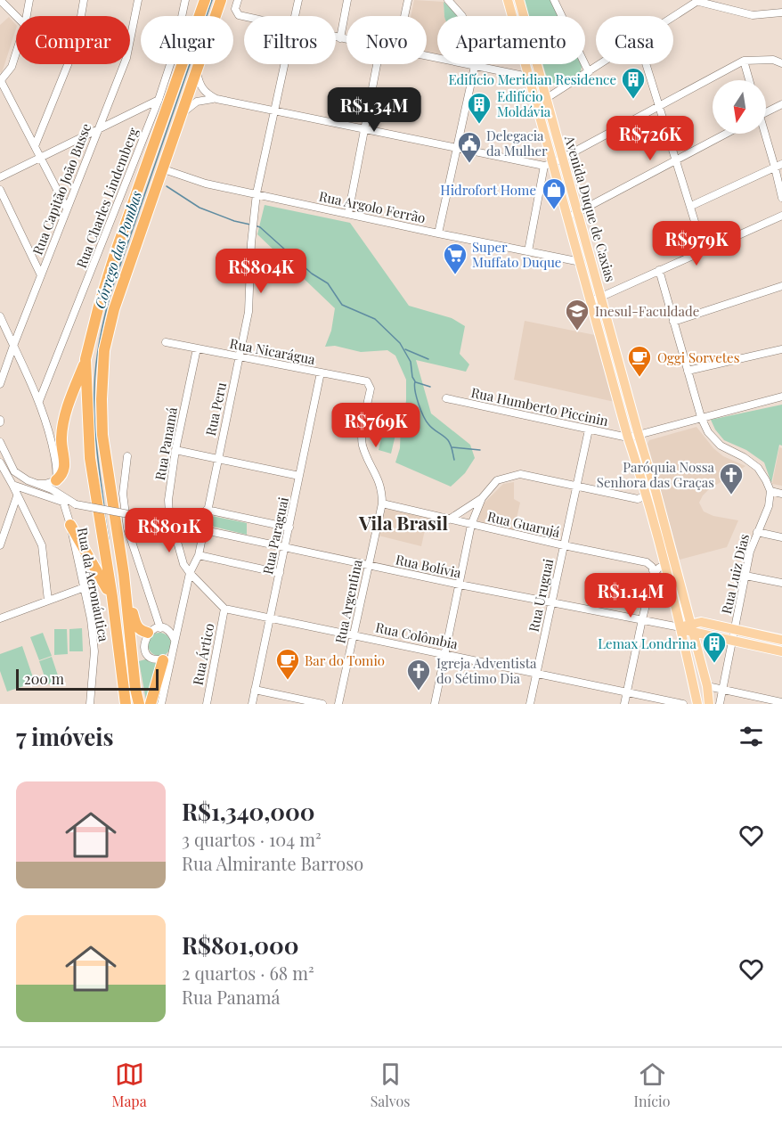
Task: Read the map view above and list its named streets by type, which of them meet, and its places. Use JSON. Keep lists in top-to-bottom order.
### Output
{
  "streets": {
    "main road": ["Avenida Duque de Caxias"],
    "street": [
      "Rua Capitão João Busse",
      "Rua Charles Lindemberg",
      "Rua Argolo Ferrão",
      "Rua Nicarágua",
      "Rua Humberto Piccinin",
      "Rua Peru",
      "Rua Panamá",
      "Rua Guarujá",
      "Rua Paraguai",
      "Rua Bolívia",
      "Rua Luiz Dias",
      "Rua da Aeronáutica",
      "Rua Uruguai",
      "Rua Argentina",
      "Rua Colômbia",
      "Rua Ártico"
    ]
  },
  "crossings": [
    ["Rua Argolo Ferrão", "Avenida Duque de Caxias"],
    ["Rua Argolo Ferrão", "Rua Peru"],
    ["Avenida Duque de Caxias", "Rua Humberto Piccinin"],
    ["Avenida Duque de Caxias", "Rua Bolívia"],
    ["Rua Nicarágua", "Rua Peru"],
    ["Rua Nicarágua", "Rua Panamá"],
    ["Rua Nicarágua", "Rua Guarujá"],
    ["Rua Nicarágua", "Rua Paraguai"],
    ["Rua Nicarágua", "Rua Argentina"],
    ["Rua Humberto Piccinin", "Rua Uruguai"],
    ["Rua Peru", "Rua Panamá"],
    ["Rua Peru", "Rua Bolívia"],
    ["Rua Panamá", "Rua Bolívia"],
    ["Rua Guarujá", "Rua Uruguai"],
    ["Rua Guarujá", "Rua Argentina"],
    ["Rua Paraguai", "Rua Bolívia"],
    ["Rua Paraguai", "Rua Colômbia"],
    ["Rua Bolívia", "Rua da Aeronáutica"],
    ["Rua Bolívia", "Rua Uruguai"],
    ["Rua Bolívia", "Rua Argentina"],
    ["Rua Uruguai", "Rua Colômbia"],
    ["Rua Argentina", "Rua Colômbia"],
    ["Rua Colômbia", "Rua Ártico"]
  ],
  "districts": ["Vila Brasil"],
  "water": ["Córrego das Pombas"],
  "places": {
    "building": ["Edifício Meridian Residence", "Edifício Moldávia", "Lemax Londrina"],
    "public building": ["Delegacia da Mulher"],
    "shop": ["Hidrofort Home"],
    "supermarket": ["Super Muffato Duque"],
    "school or university": ["Inesul-Faculdade"],
    "cafe": ["Oggi Sorvetes", "Bar do Tomio"],
    "church": ["Paróquia Nossa Senhora das Graças", "Igreja Adventista do Sétimo Dia"]
  },
  "scale_bar": "200 m",
  "north": "bottom",
  "page": {
    "chip": [
      "Comprar",
      "Alugar",
      "Filtros",
      "Novo",
      "Apartamento",
      "Casa"
    ],
    "price": [
      "R$1.34M",
      "R$726K",
      "R$979K",
      "R$804K",
      "R$769K",
      "R$801K",
      "R$1.14M"
    ],
    "scale": "200 m",
    "heading": "7 imóveis",
    "list": [
      {
        "name": "R$1,340,000",
        "note": "3 quartos · 104 m² · Rua Almirante Barroso"
      },
      {
        "name": "R$801,000",
        "note": "2 quartos · 68 m² · Rua Panamá"
      }
    ],
    "tabs": ["Mapa", "Salvos", "Início"]
  }
}
